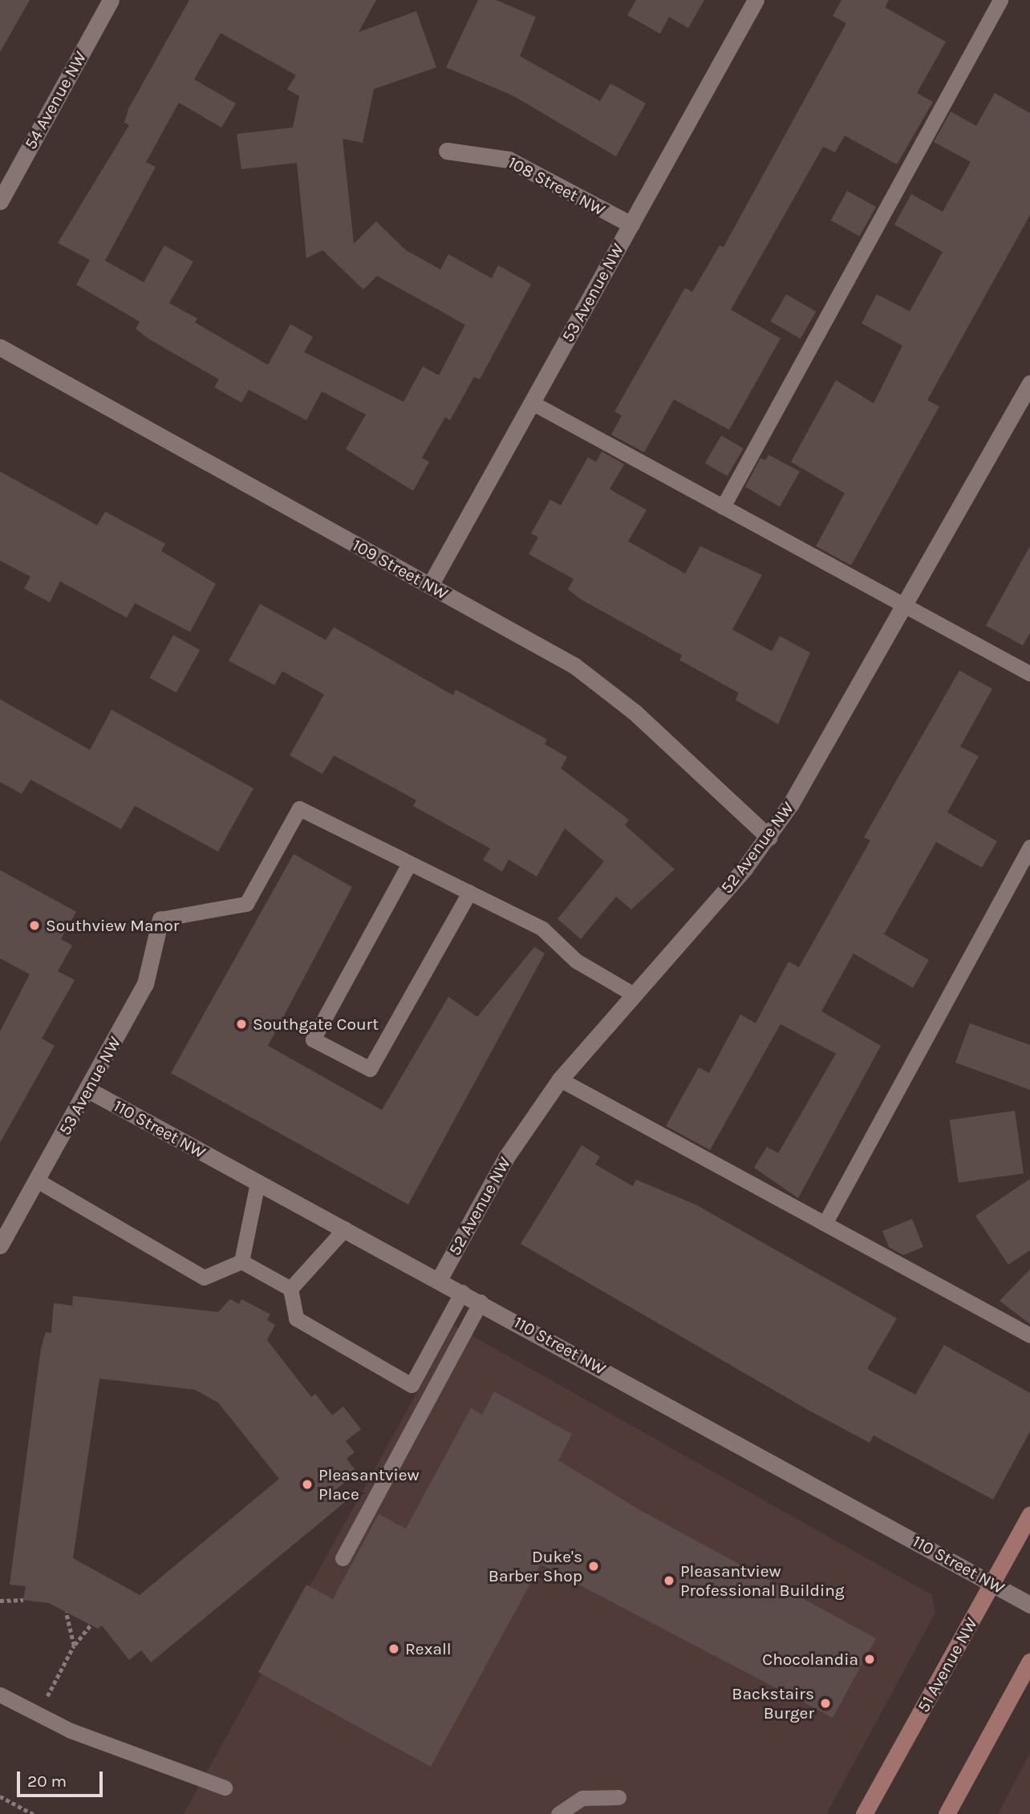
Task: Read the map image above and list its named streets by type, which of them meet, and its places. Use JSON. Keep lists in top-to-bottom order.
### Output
{
  "streets": {
    "main road": ["51 Avenue NW"],
    "street": [
      "54 Avenue NW",
      "108 Street NW",
      "53 Avenue NW",
      "109 Street NW",
      "52 Avenue NW",
      "110 Street NW"
    ]
  },
  "crossings": [
    ["108 Street NW", "53 Avenue NW"],
    ["53 Avenue NW", "109 Street NW"],
    ["53 Avenue NW", "110 Street NW"],
    ["109 Street NW", "52 Avenue NW"],
    ["52 Avenue NW", "110 Street NW"],
    ["110 Street NW", "51 Avenue NW"]
  ],
  "places": [
    "Southview Manor",
    "Southgate Court",
    "Pleasantview Place",
    "Duke's Barber Shop",
    "Pleasantview Professional Building",
    "Rexall",
    "Chocolandia",
    "Backstairs Burger"
  ],
  "scale_bar": "20 m"
}
